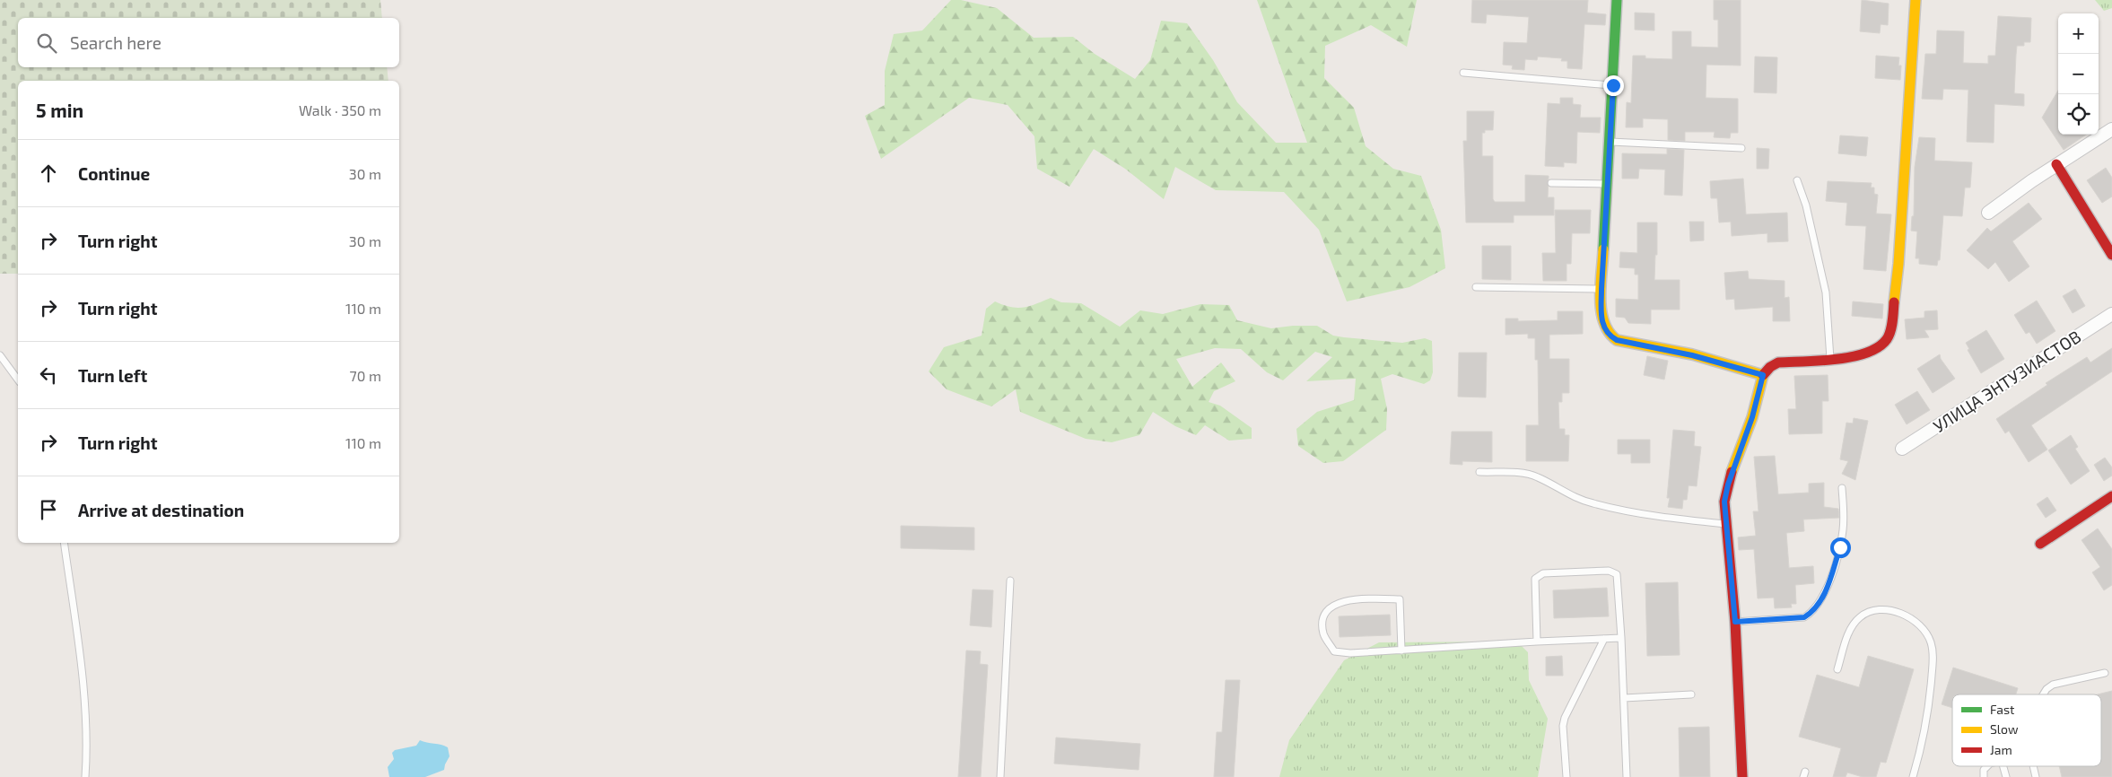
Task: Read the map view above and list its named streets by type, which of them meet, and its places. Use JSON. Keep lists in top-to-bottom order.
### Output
{
  "streets": {
    "street": ["УЛИЦА ЭНТУЗИАСТОВ"]
  },
  "legend": ["Fast", "Slow", "Jam"],
  "page": {
    "map_buttons": ["+", "−"],
    "search": "Search here",
    "heading": ["5 min", "Walk · 350 m"],
    "list": [
      ["Continue", "30 m"],
      ["Turn right", "30 m"],
      ["Turn right", "110 m"],
      ["Turn left", "70 m"],
      ["Turn right", "110 m"],
      "Arrive at destination"
    ]
  }
}
